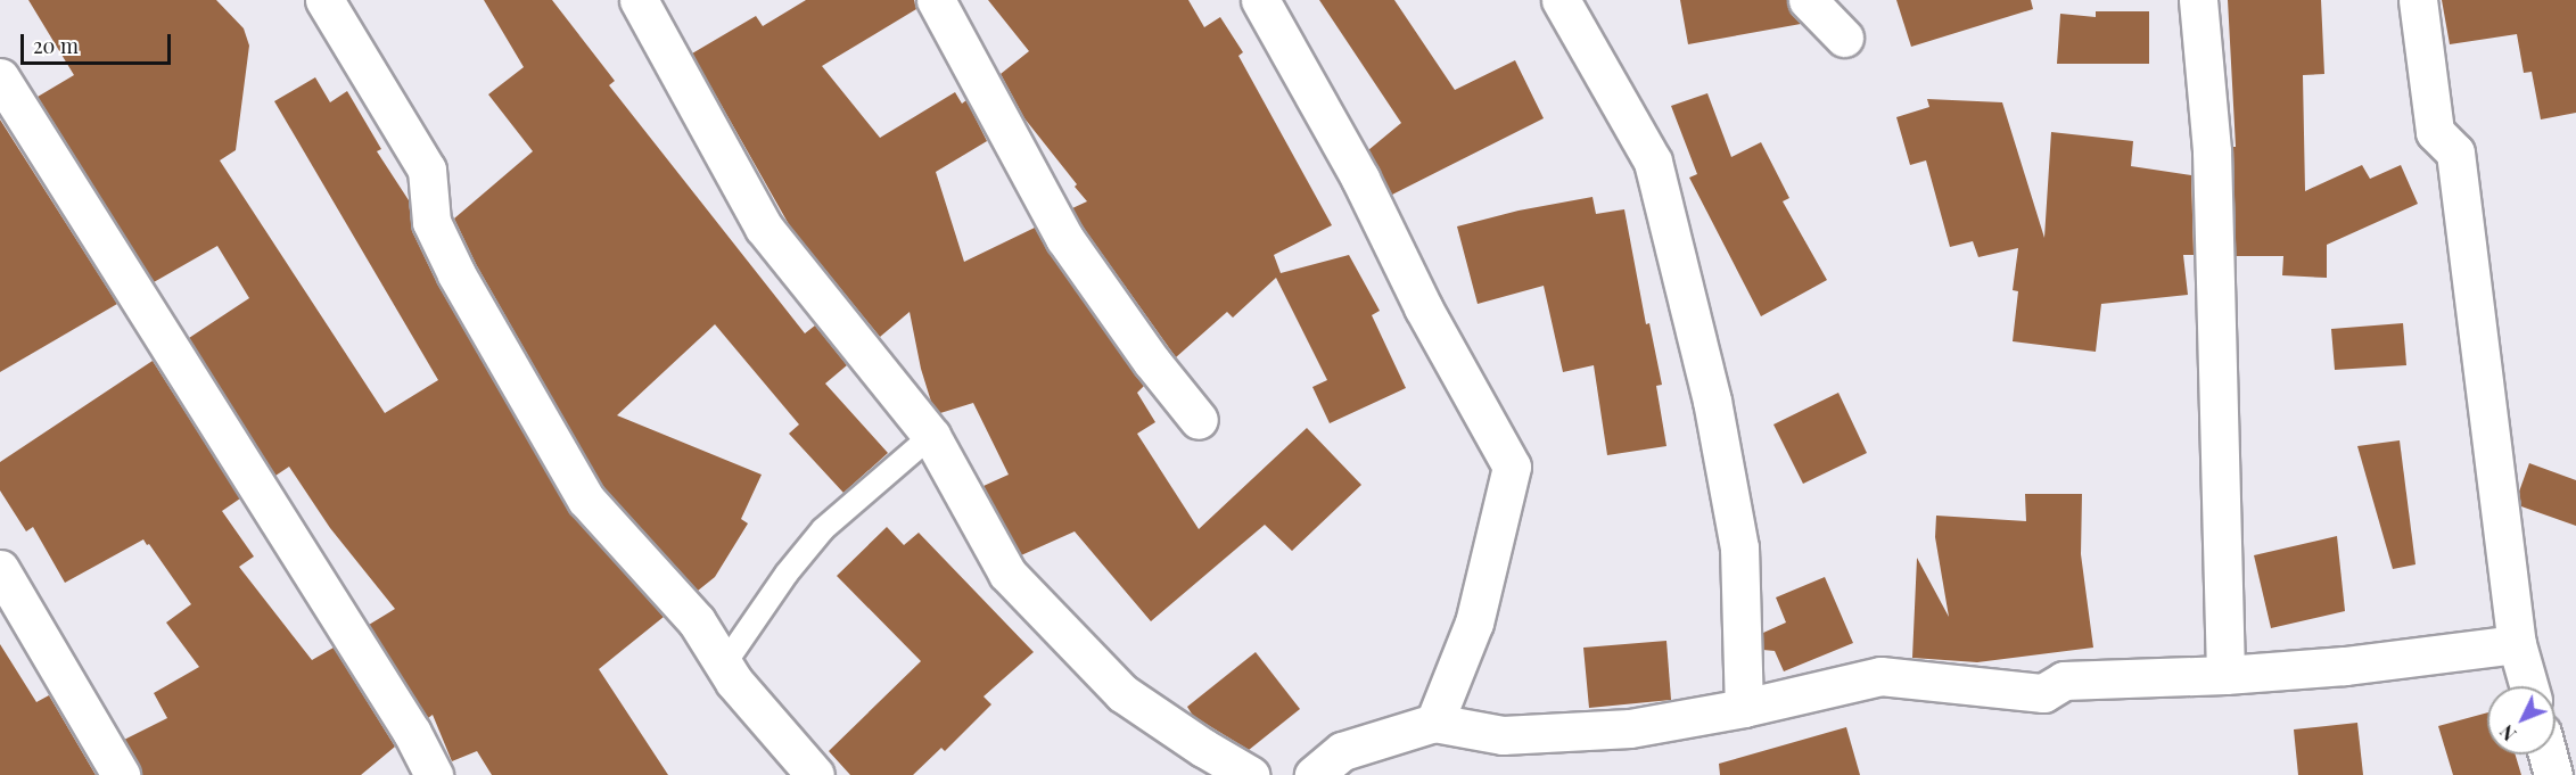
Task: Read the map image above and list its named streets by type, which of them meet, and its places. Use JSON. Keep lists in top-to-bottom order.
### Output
{
  "scale_bar": "20 m",
  "north": "bottom left"
}
